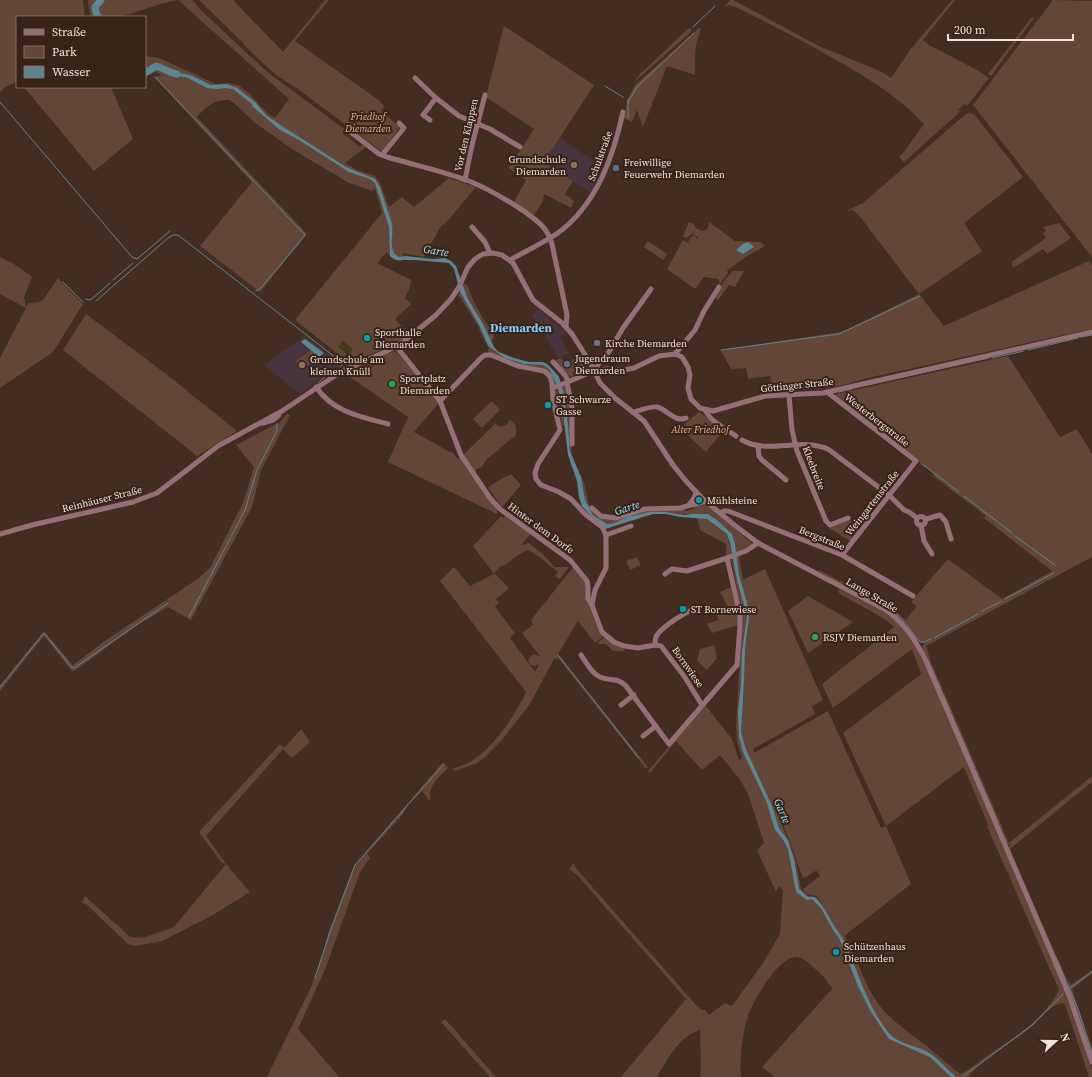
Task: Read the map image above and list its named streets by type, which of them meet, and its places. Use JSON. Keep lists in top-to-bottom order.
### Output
{
  "streets": {
    "street": [
      "Vor den Klappen",
      "Schulstraße",
      "Göttinger Straße",
      "Westerbergstraße",
      "Kleebreite",
      "Reinhäuser Straße",
      "Weingartenstraße",
      "Hinter dem Dorfe",
      "Bergstraße",
      "Lange Straße",
      "Bornwiese"
    ]
  },
  "crossings": [
    ["Göttinger Straße", "Westerbergstraße"],
    ["Göttinger Straße", "Kleebreite"],
    ["Westerbergstraße", "Weingartenstraße"],
    ["Reinhäuser Straße", "Hinter dem Dorfe"],
    ["Weingartenstraße", "Bergstraße"],
    ["Bergstraße", "Lange Straße"]
  ],
  "districts": ["Diemarden"],
  "water": ["Garte"],
  "parks": ["Friedhof Diemarden", "Alter Friedhof"],
  "places": [
    "Grundschule Diemarden",
    "Freiwillige Feuerwehr Diemarden",
    "Sporthalle Diemarden",
    "Kirche Diemarden",
    "Jugendraum Diemarden",
    "Grundschule am kleinen Knüll",
    "Sportplatz Diemarden",
    "ST Schwarze Gasse",
    "Mühlsteine",
    "ST Bornewiese",
    "RSJV Diemarden",
    "Schützenhaus Diemarden"
  ],
  "legend": ["Straße", "Park", "Wasser"],
  "scale_bar": "200 m",
  "north": "right"
}
